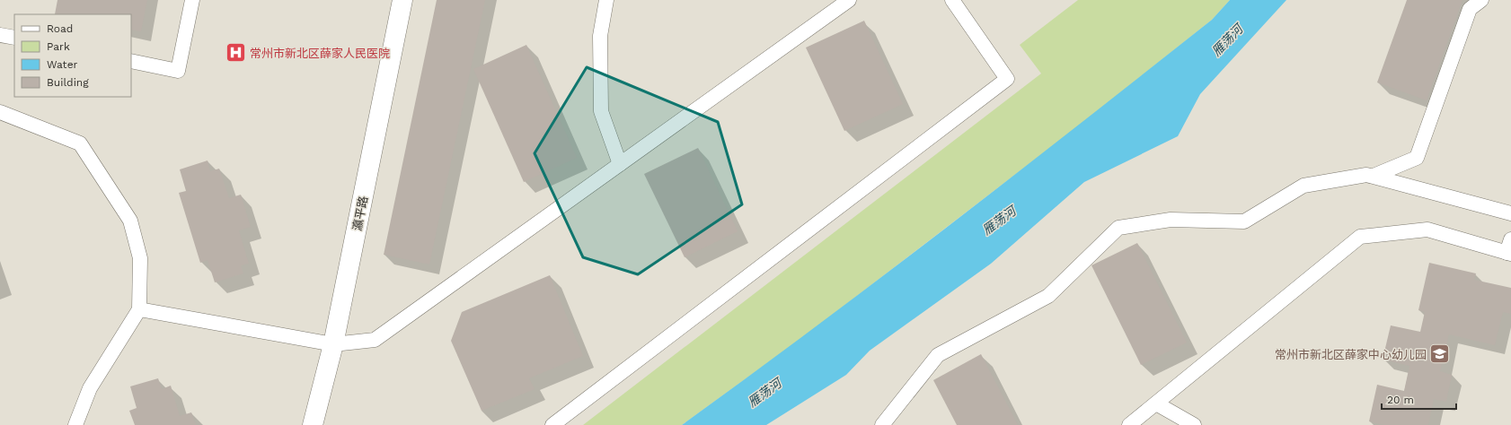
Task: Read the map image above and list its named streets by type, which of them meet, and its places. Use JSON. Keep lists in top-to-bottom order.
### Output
{
  "streets": {
    "street": ["瀛平路"]
  },
  "water": ["雁荡河"],
  "places": {
    "hospital": ["常州市新北区薛家人民医院"],
    "school or university": ["常州市新北区薛家中心幼儿园"]
  },
  "legend": [
    "Road",
    "Park",
    "Water",
    "Building"
  ],
  "scale_bar": "20 m"
}
